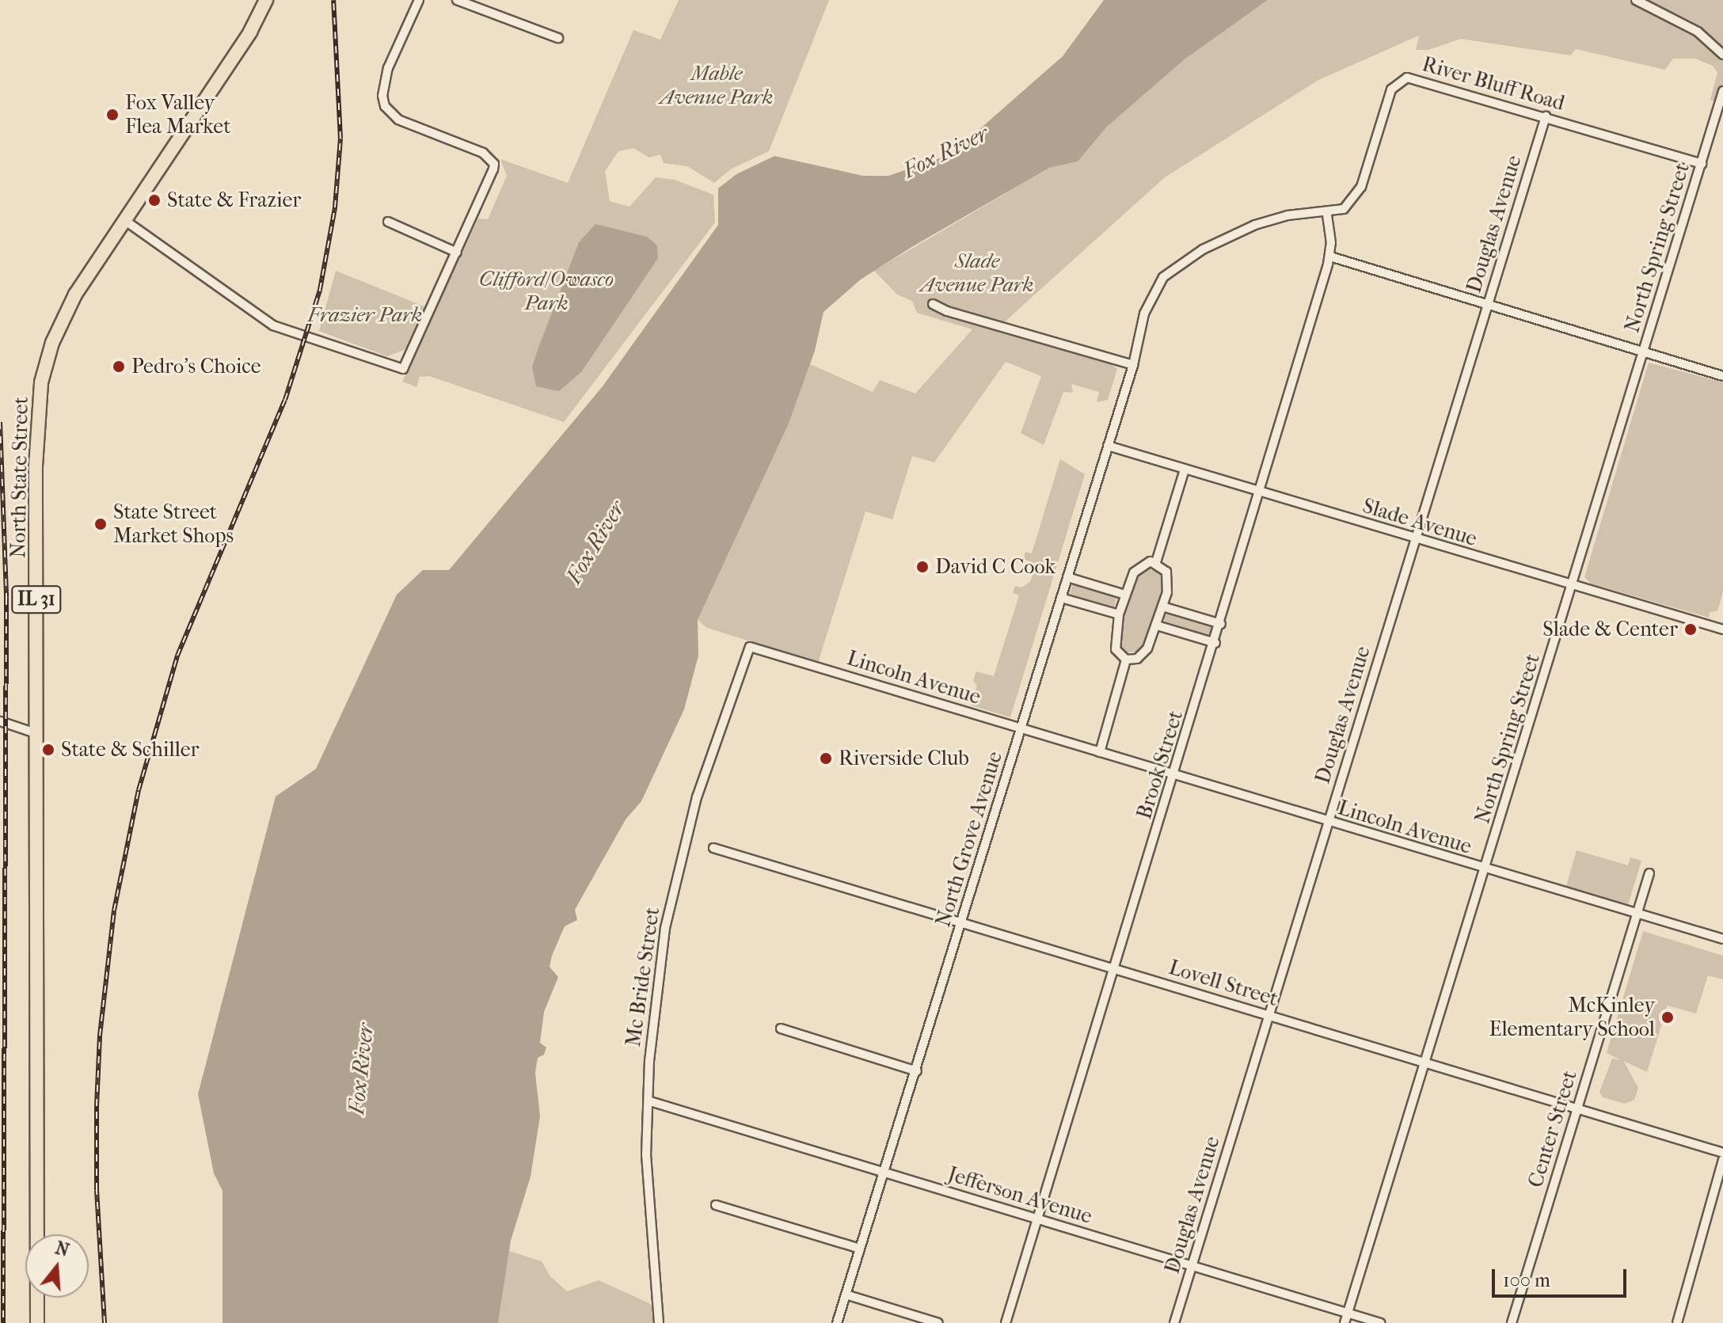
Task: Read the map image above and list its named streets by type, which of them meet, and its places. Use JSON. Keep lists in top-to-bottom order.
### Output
{
  "streets": {
    "main road": ["North State Street", "IL 31"],
    "street": [
      "River Bluff Road",
      "Douglas Avenue",
      "North Spring Street",
      "Slade Avenue",
      "Lincoln Avenue",
      "Brook Street",
      "North Grove Avenue",
      "Mc Bride Street",
      "Lovell Street",
      "Center Street",
      "Jefferson Avenue"
    ]
  },
  "crossings": [
    ["River Bluff Road", "Douglas Avenue"],
    ["River Bluff Road", "North Spring Street"],
    ["River Bluff Road", "Brook Street"],
    ["River Bluff Road", "North Grove Avenue"],
    ["Douglas Avenue", "Slade Avenue"],
    ["Douglas Avenue", "Lincoln Avenue"],
    ["Douglas Avenue", "Lovell Street"],
    ["Douglas Avenue", "Jefferson Avenue"],
    ["North Spring Street", "Slade Avenue"],
    ["North Spring Street", "Lincoln Avenue"],
    ["North Spring Street", "Lovell Street"],
    ["North Spring Street", "Jefferson Avenue"],
    ["Slade Avenue", "Brook Street"],
    ["Slade Avenue", "North Grove Avenue"],
    ["Lincoln Avenue", "Brook Street"],
    ["Lincoln Avenue", "North Grove Avenue"],
    ["Lincoln Avenue", "Mc Bride Street"],
    ["Lincoln Avenue", "Center Street"],
    ["Brook Street", "Lovell Street"],
    ["Brook Street", "Jefferson Avenue"],
    ["North Grove Avenue", "Lovell Street"],
    ["North Grove Avenue", "Jefferson Avenue"],
    ["Mc Bride Street", "Jefferson Avenue"],
    ["Lovell Street", "Center Street"]
  ],
  "water": ["Fox River"],
  "parks": [
    "Mable Avenue Park",
    "Slade Avenue Park",
    "Clifford/Owasco Park",
    "Frazier Park"
  ],
  "places": [
    "Fox Valley Flea Market",
    "State & Frazier",
    "Pedro's Choice",
    "State Street Market Shops",
    "David C Cook",
    "Slade & Center",
    "State & Schiller",
    "Riverside Club",
    "McKinley Elementary School"
  ],
  "scale_bar": "100 m",
  "north": "top"
}
